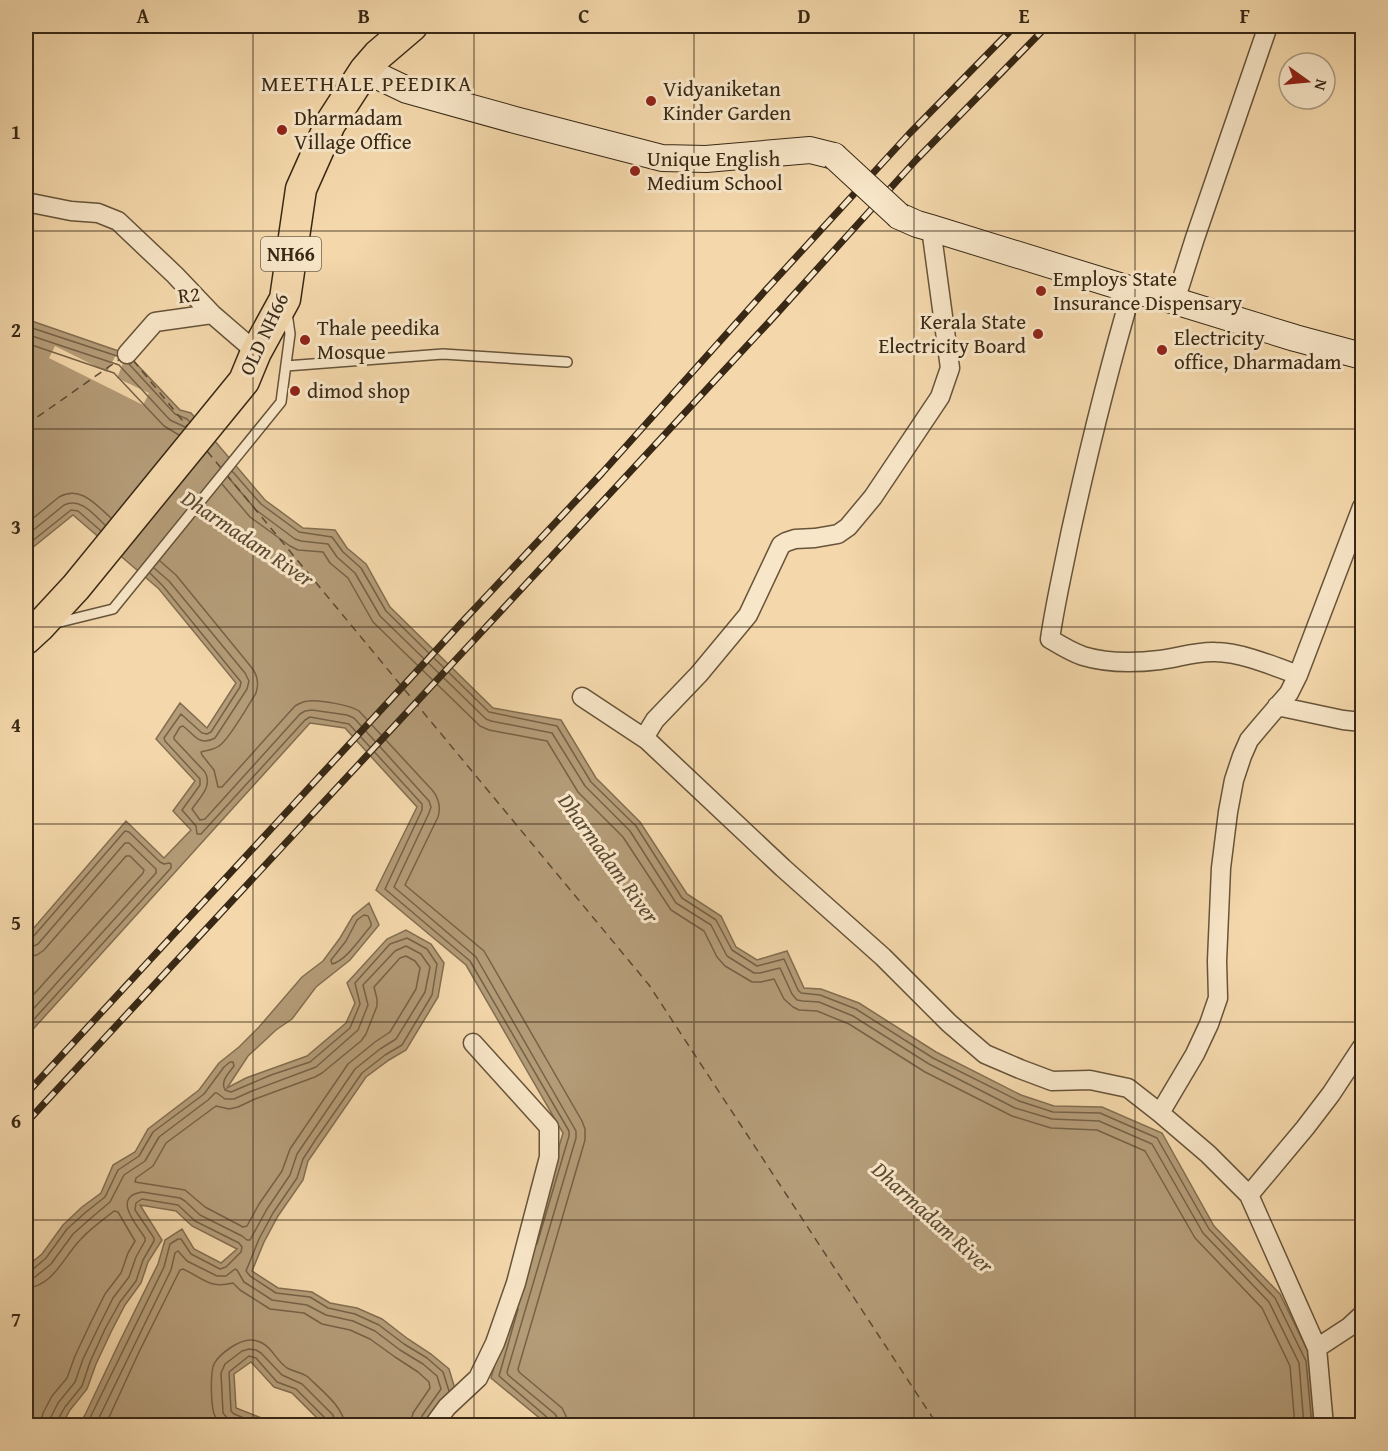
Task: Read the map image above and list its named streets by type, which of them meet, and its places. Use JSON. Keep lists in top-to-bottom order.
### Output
{
  "streets": {
    "main road": ["NH66", "OLD NH66"],
    "street": ["R2"]
  },
  "crossings": [
    ["R2", "OLD NH66"]
  ],
  "districts": ["MEETHALE PEEDIKA"],
  "water": ["Dharmadam River"],
  "places": [
    "Vidyaniketan Kinder Garden",
    "Dharmadam Village Office",
    "Unique English Medium School",
    "Employs State Insurance Dispensary",
    "Kerala State Electricity Board",
    "Thale peedika Mosque",
    "Electricity office, Dharmadam",
    "dimod shop"
  ],
  "north": "right",
  "grid": {
    "columns": [
      "A",
      "B",
      "C",
      "D",
      "E",
      "F"
    ],
    "rows": [
      "1",
      "2",
      "3",
      "4",
      "5",
      "6",
      "7"
    ]
  }
}
